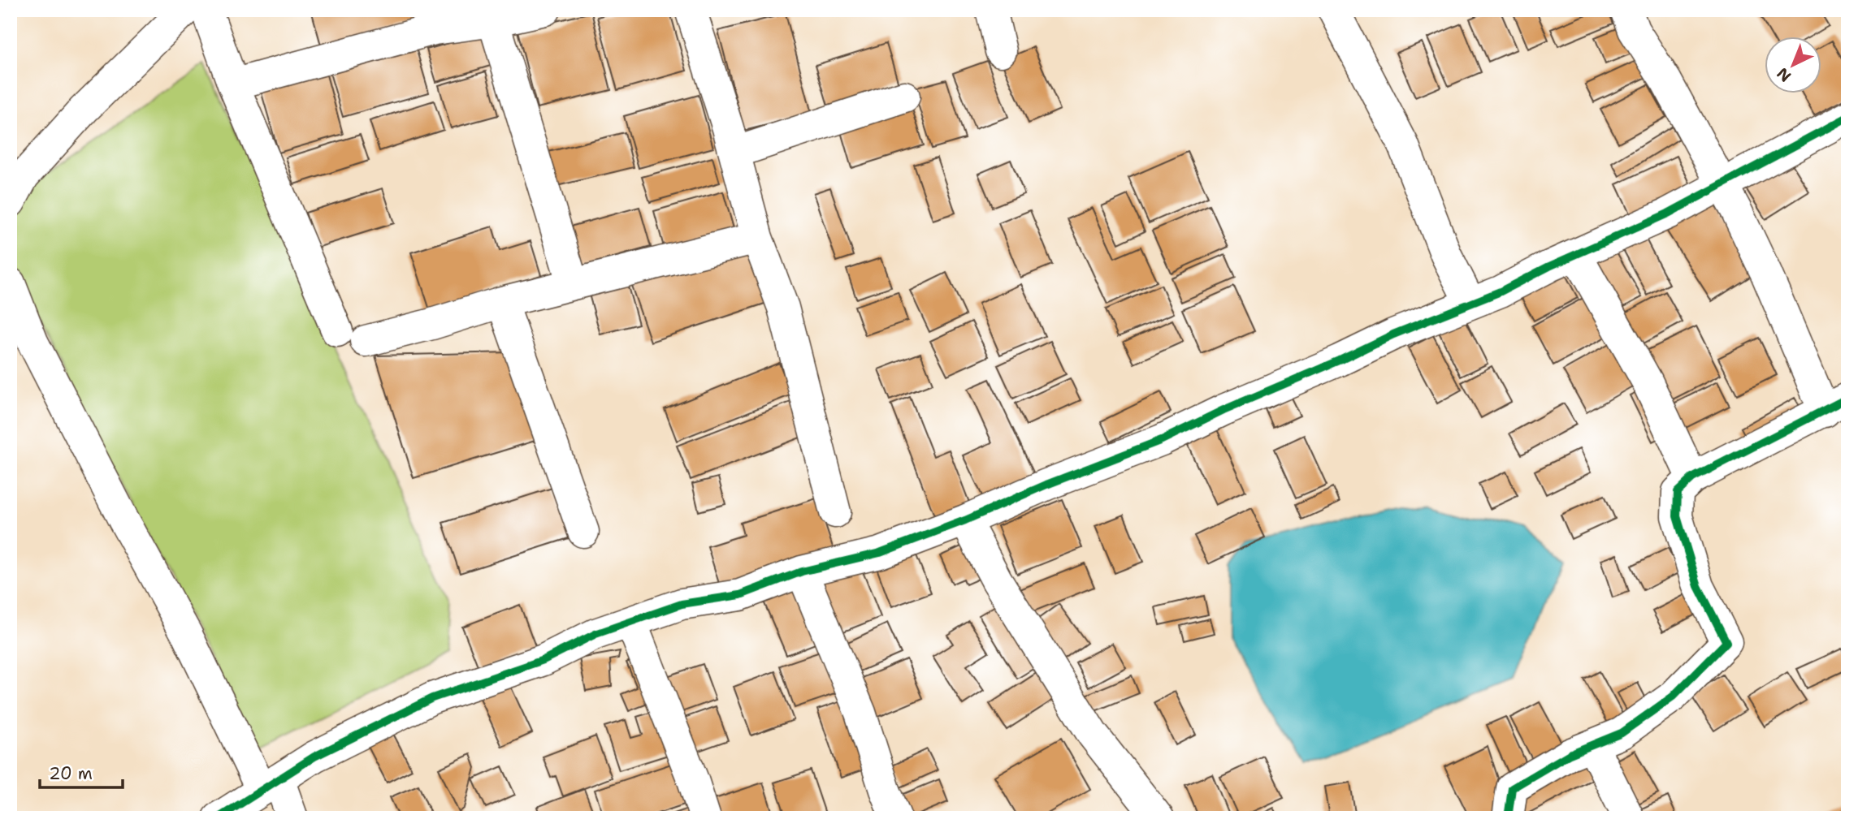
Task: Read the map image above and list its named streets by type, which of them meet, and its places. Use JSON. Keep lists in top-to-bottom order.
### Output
{
  "scale_bar": "20 m",
  "north": "bottom left"
}
